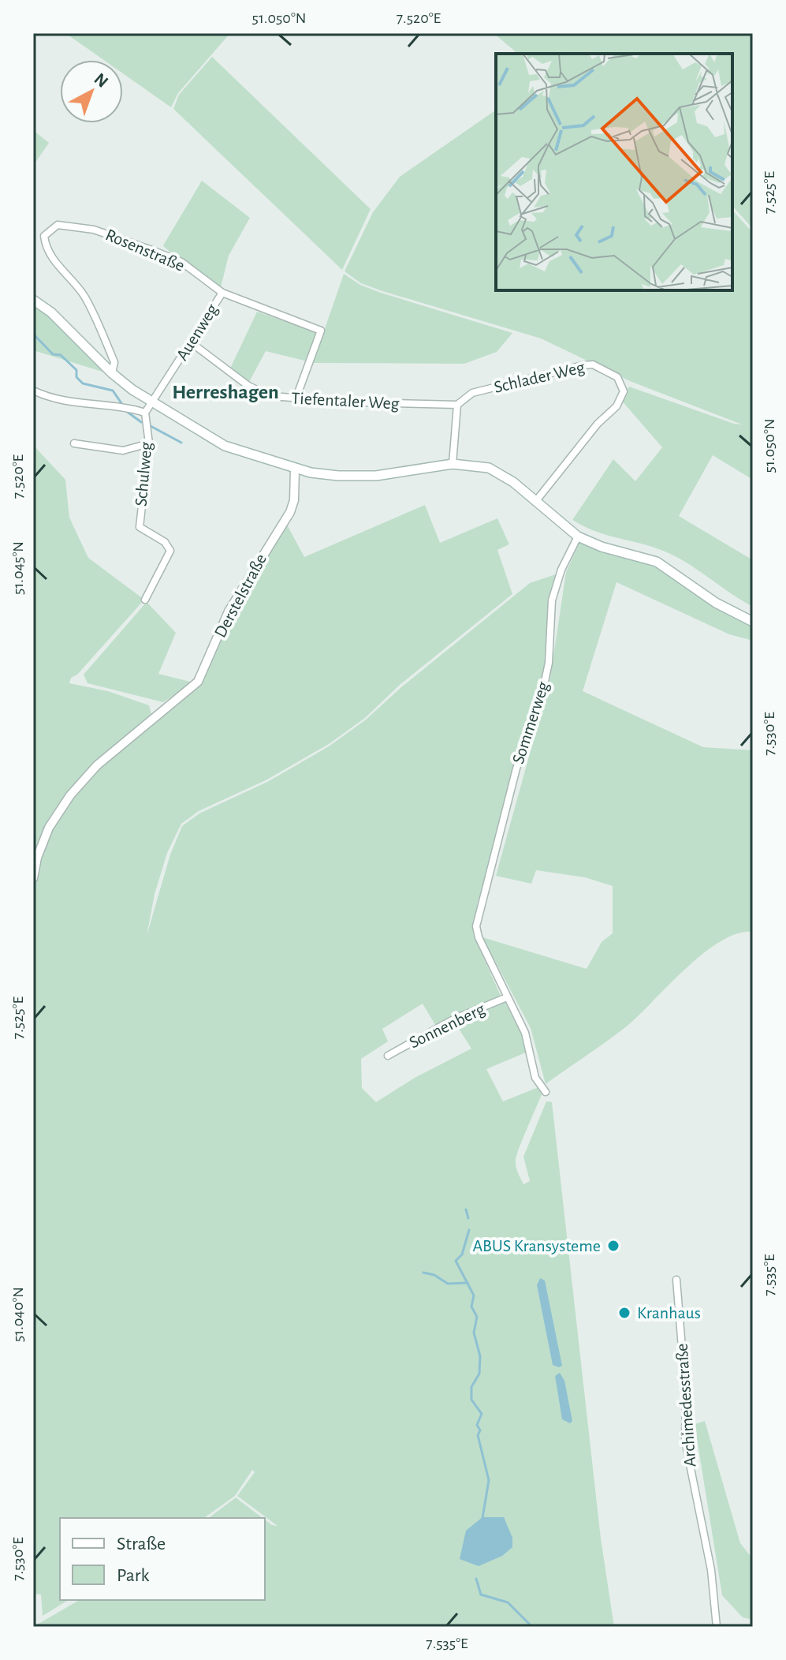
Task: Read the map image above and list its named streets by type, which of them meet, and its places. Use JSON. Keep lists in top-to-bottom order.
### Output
{
  "streets": {
    "street": [
      "Rosenstraße",
      "Auenweg",
      "Schlader Weg",
      "Tiefentaler Weg",
      "Schulweg",
      "Derstelstraße",
      "Sommerweg",
      "Sonnenberg",
      "Archimedesstraße"
    ]
  },
  "crossings": [
    ["Rosenstraße", "Auenweg"],
    ["Rosenstraße", "Tiefentaler Weg"],
    ["Auenweg", "Tiefentaler Weg"],
    ["Schlader Weg", "Tiefentaler Weg"],
    ["Sommerweg", "Sonnenberg"]
  ],
  "districts": ["Herreshagen"],
  "places": ["ABUS Kransysteme", "Kranhaus"],
  "legend": ["Straße", "Park"],
  "north": "top right",
  "coordinates": [
    "51.050°N",
    "7.520°E",
    "7.525°E",
    "51.045°N",
    "7.530°E",
    "7.535°E",
    "51.040°N"
  ]
}
